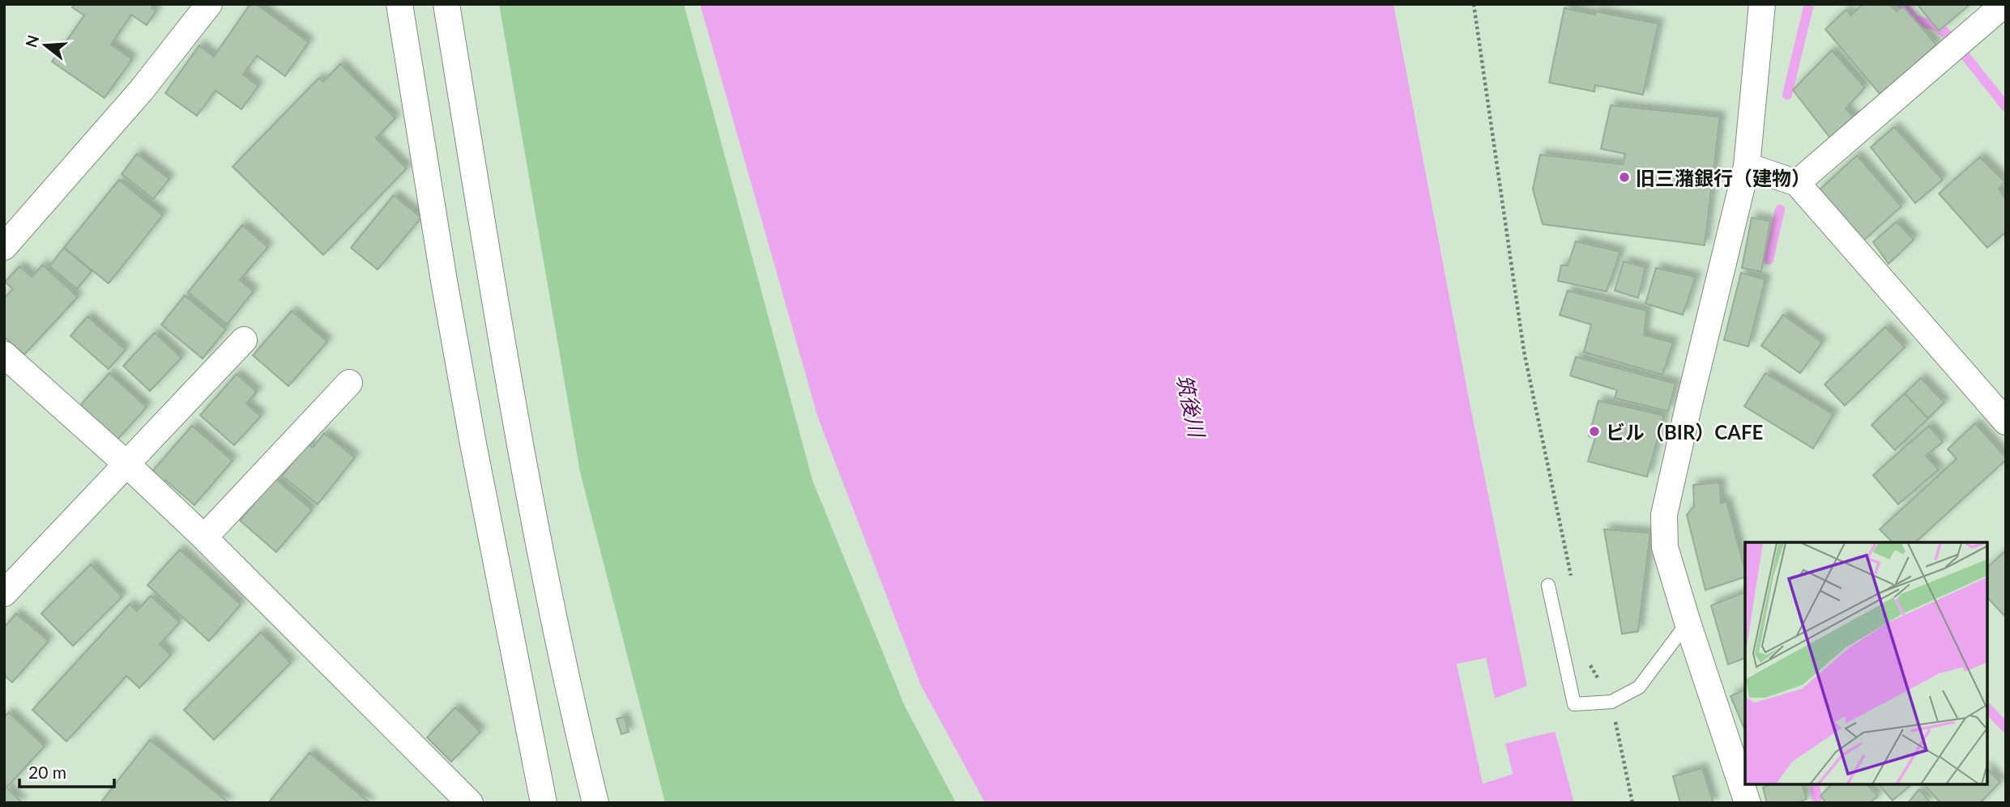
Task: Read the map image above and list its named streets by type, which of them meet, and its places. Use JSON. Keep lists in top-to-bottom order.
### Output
{
  "water": ["筑後川"],
  "places": ["旧三潴銀行（建物）", "ビル（BIR）CAFE"],
  "scale_bar": "20 m",
  "north": "left"
}
